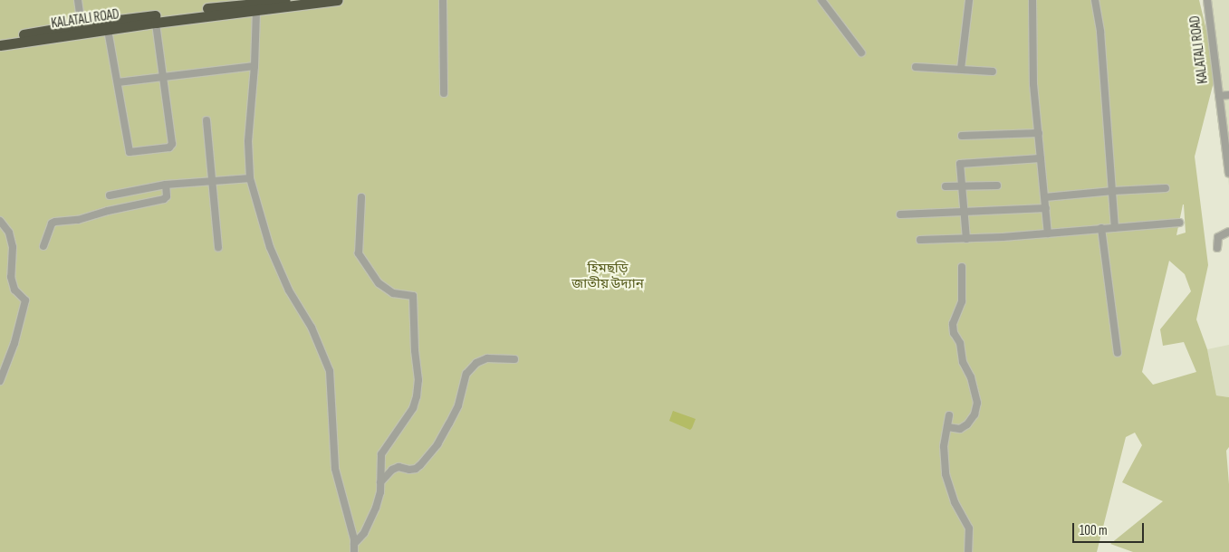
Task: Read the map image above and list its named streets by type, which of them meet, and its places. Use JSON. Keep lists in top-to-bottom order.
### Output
{
  "streets": {
    "highway": ["KALATALI ROAD"]
  },
  "parks": ["হিমছড়ি জাতীয় উদ্যান"],
  "scale_bar": "100 m"
}
